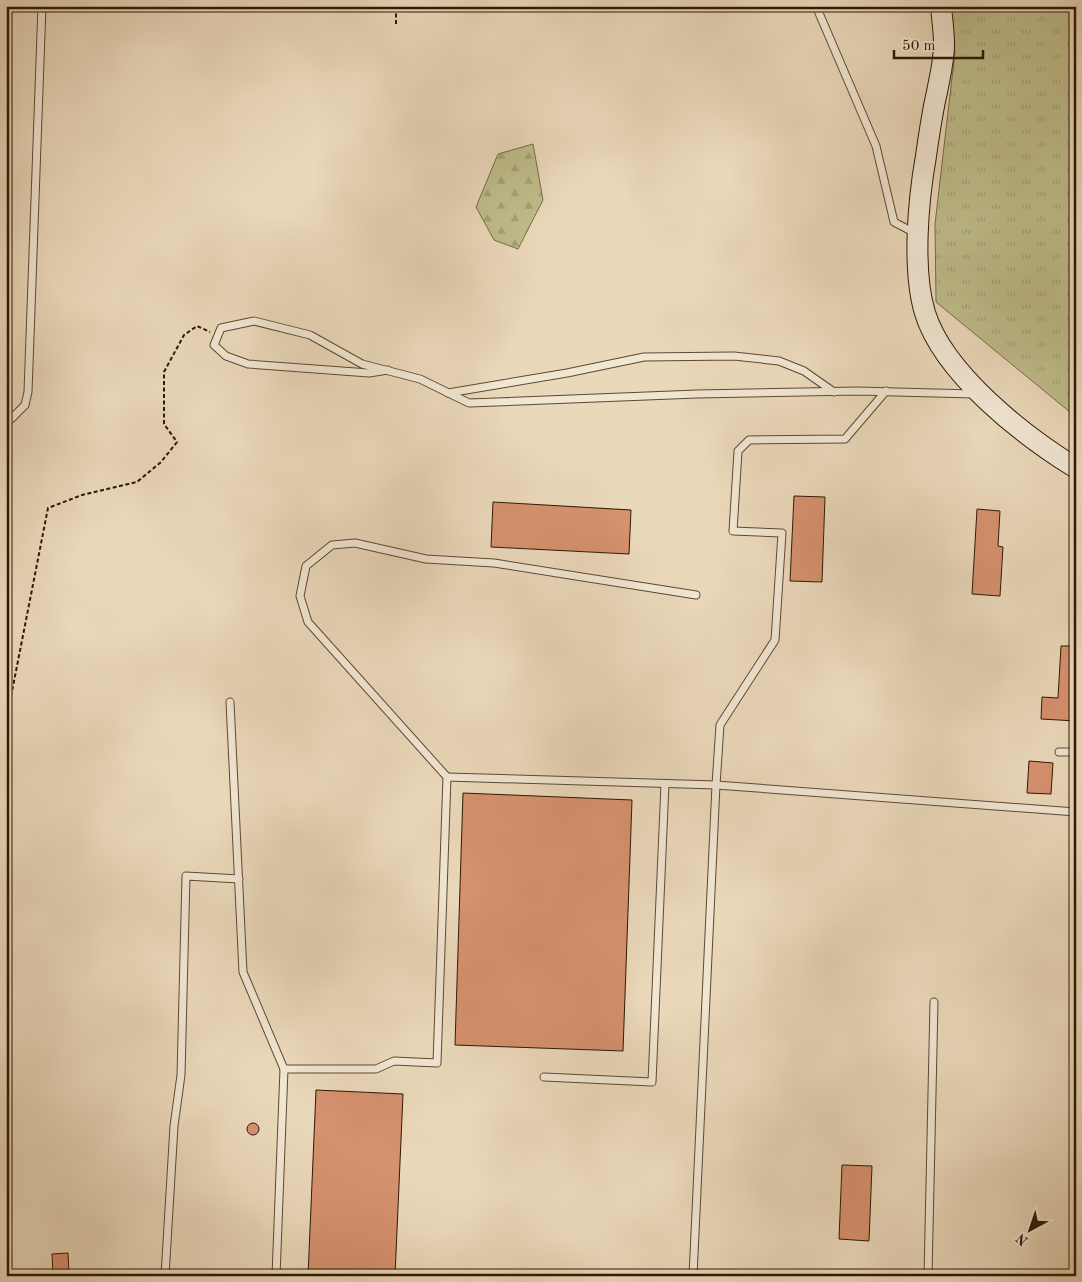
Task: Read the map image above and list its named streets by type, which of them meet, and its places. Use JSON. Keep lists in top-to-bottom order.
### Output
{
  "scale_bar": "50 m",
  "north": "bottom left"
}
